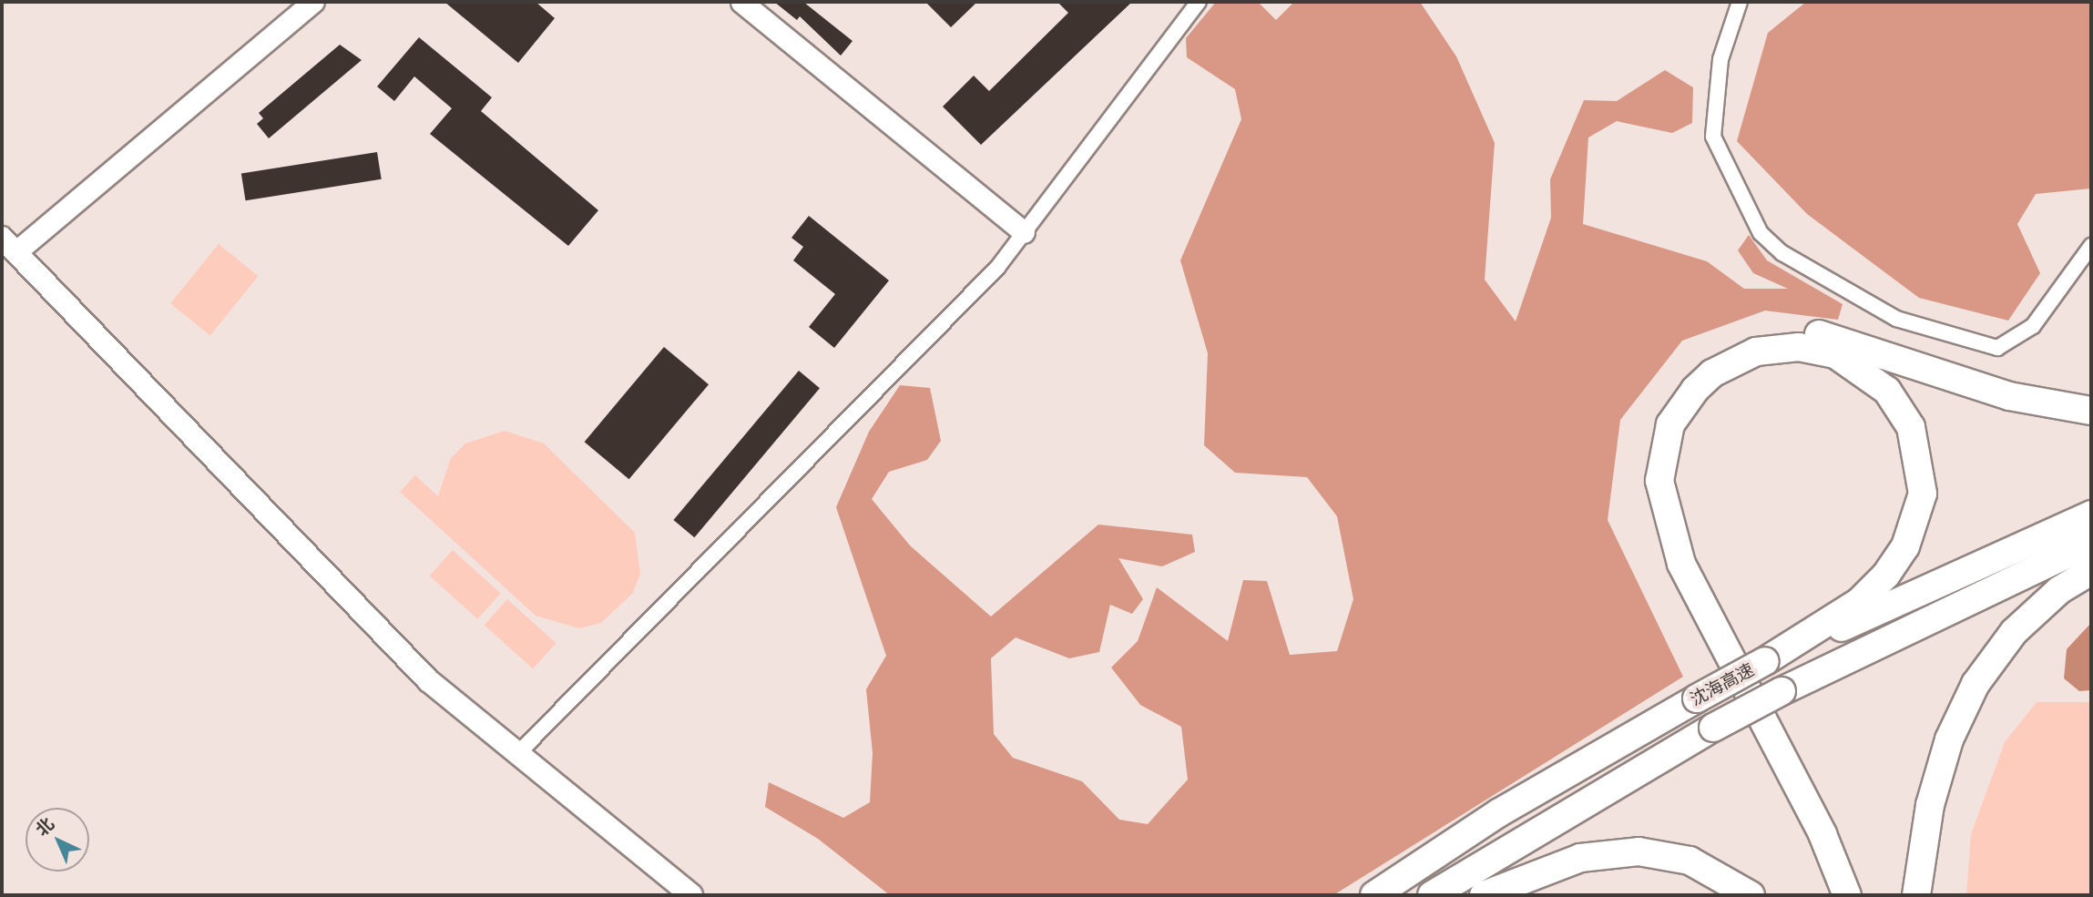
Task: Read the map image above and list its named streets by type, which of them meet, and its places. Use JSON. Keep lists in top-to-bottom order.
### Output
{
  "streets": {
    "highway": ["沈海高速"]
  },
  "north": "top left"
}
